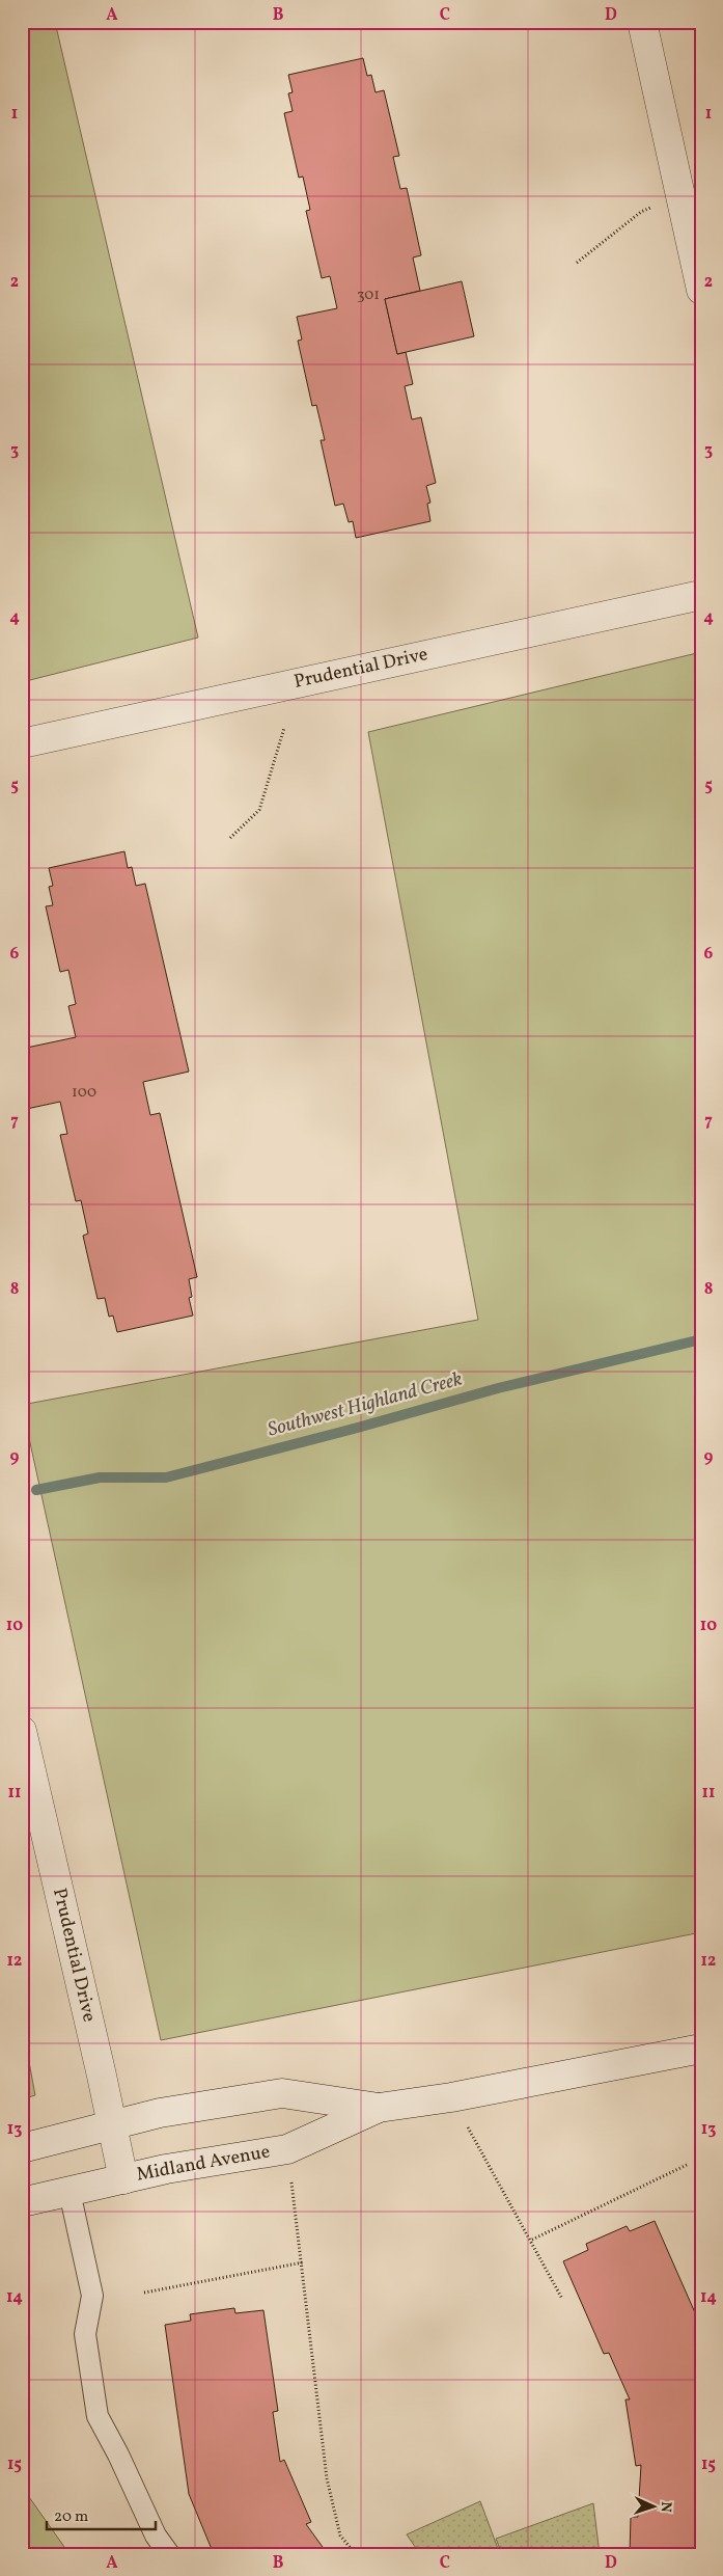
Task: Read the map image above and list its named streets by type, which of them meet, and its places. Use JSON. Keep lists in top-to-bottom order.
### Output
{
  "streets": {
    "street": ["Prudential Drive", "Midland Avenue"]
  },
  "crossings": [
    ["Prudential Drive", "Midland Avenue"]
  ],
  "water": ["Southwest Highland Creek"],
  "house_numbers": ["301", "100"],
  "scale_bar": "20 m",
  "north": "right",
  "grid": {
    "columns": [
      "A",
      "B",
      "C",
      "D"
    ],
    "rows": [
      "1",
      "2",
      "3",
      "4",
      "5",
      "6",
      "7",
      "8",
      "9",
      "10",
      "11",
      "12",
      "13",
      "14",
      "15"
    ]
  }
}
